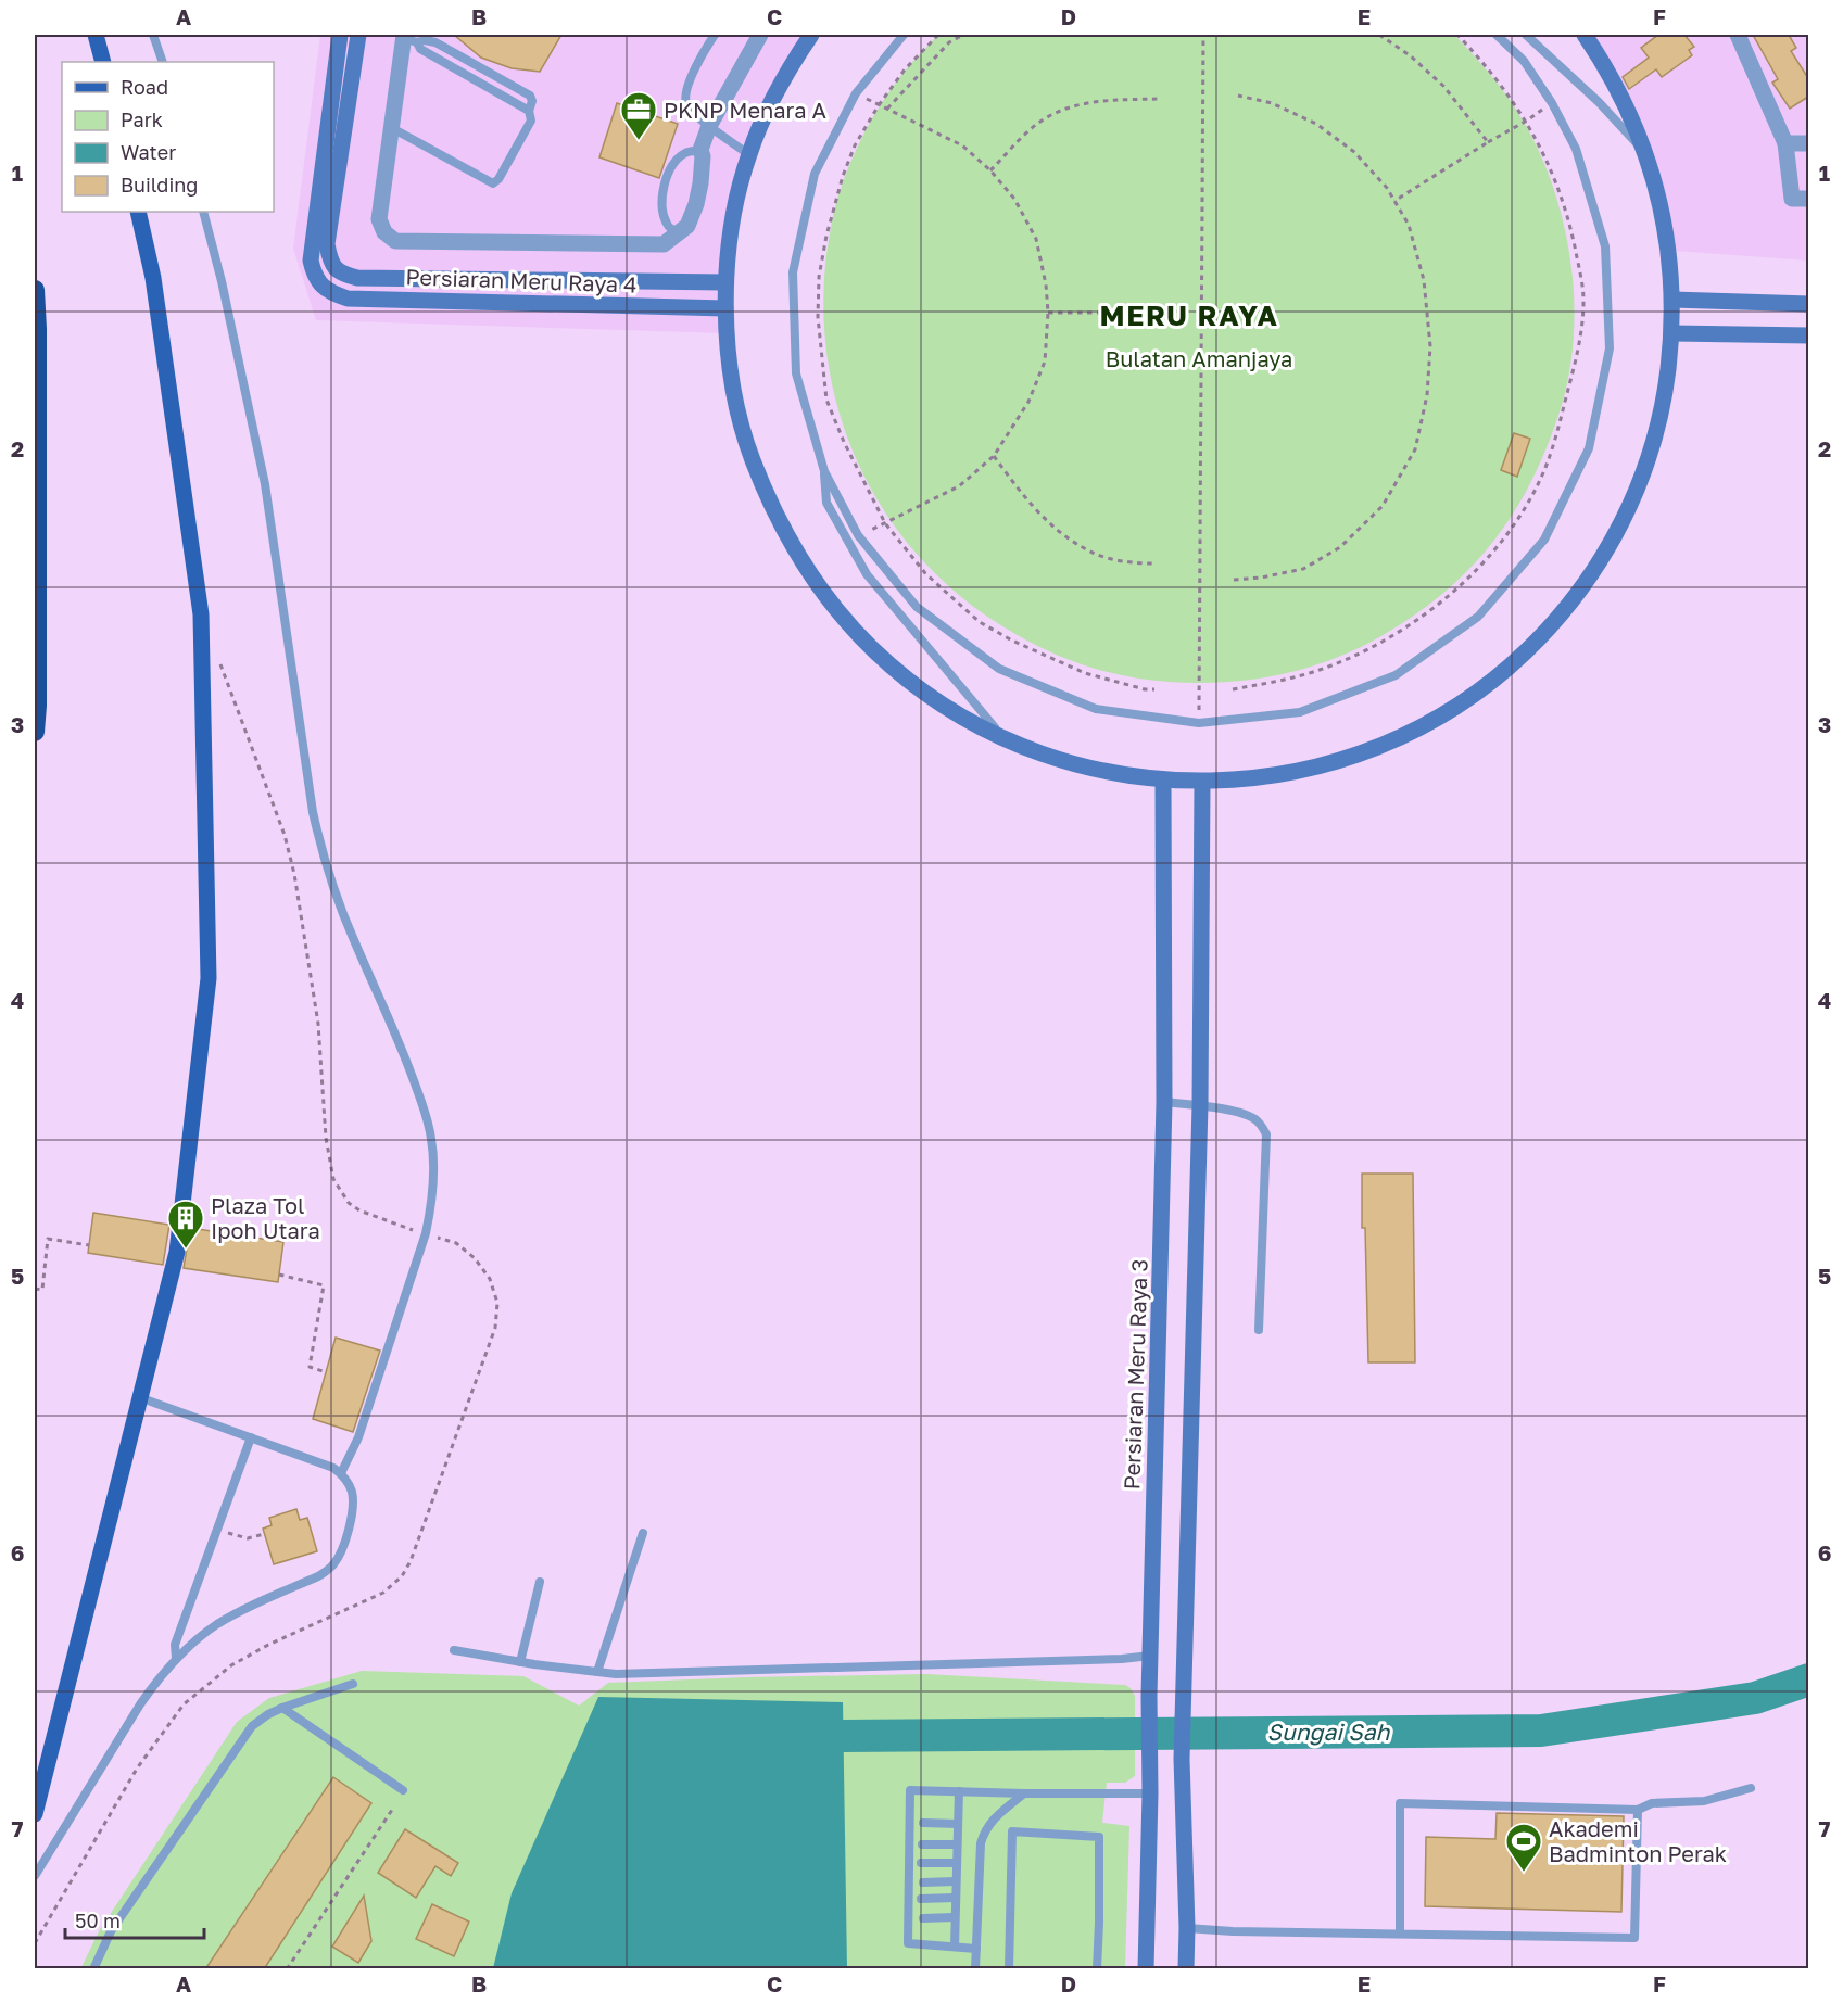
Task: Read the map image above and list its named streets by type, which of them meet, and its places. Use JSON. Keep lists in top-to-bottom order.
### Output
{
  "streets": {
    "street": ["Persiaran Meru Raya 4", "Persiaran Meru Raya 3"]
  },
  "districts": ["MERU RAYA"],
  "water": ["Sungai Sah"],
  "parks": ["Bulatan Amanjaya"],
  "places": {
    "office": ["PKNP Menara A"],
    "building": ["Plaza Tol Ipoh Utara"],
    "sports": ["Akademi Badminton Perak"]
  },
  "legend": [
    "Road",
    "Park",
    "Water",
    "Building"
  ],
  "scale_bar": "50 m",
  "grid": {
    "columns": [
      "A",
      "B",
      "C",
      "D",
      "E",
      "F"
    ],
    "rows": [
      "1",
      "2",
      "3",
      "4",
      "5",
      "6",
      "7"
    ]
  }
}
